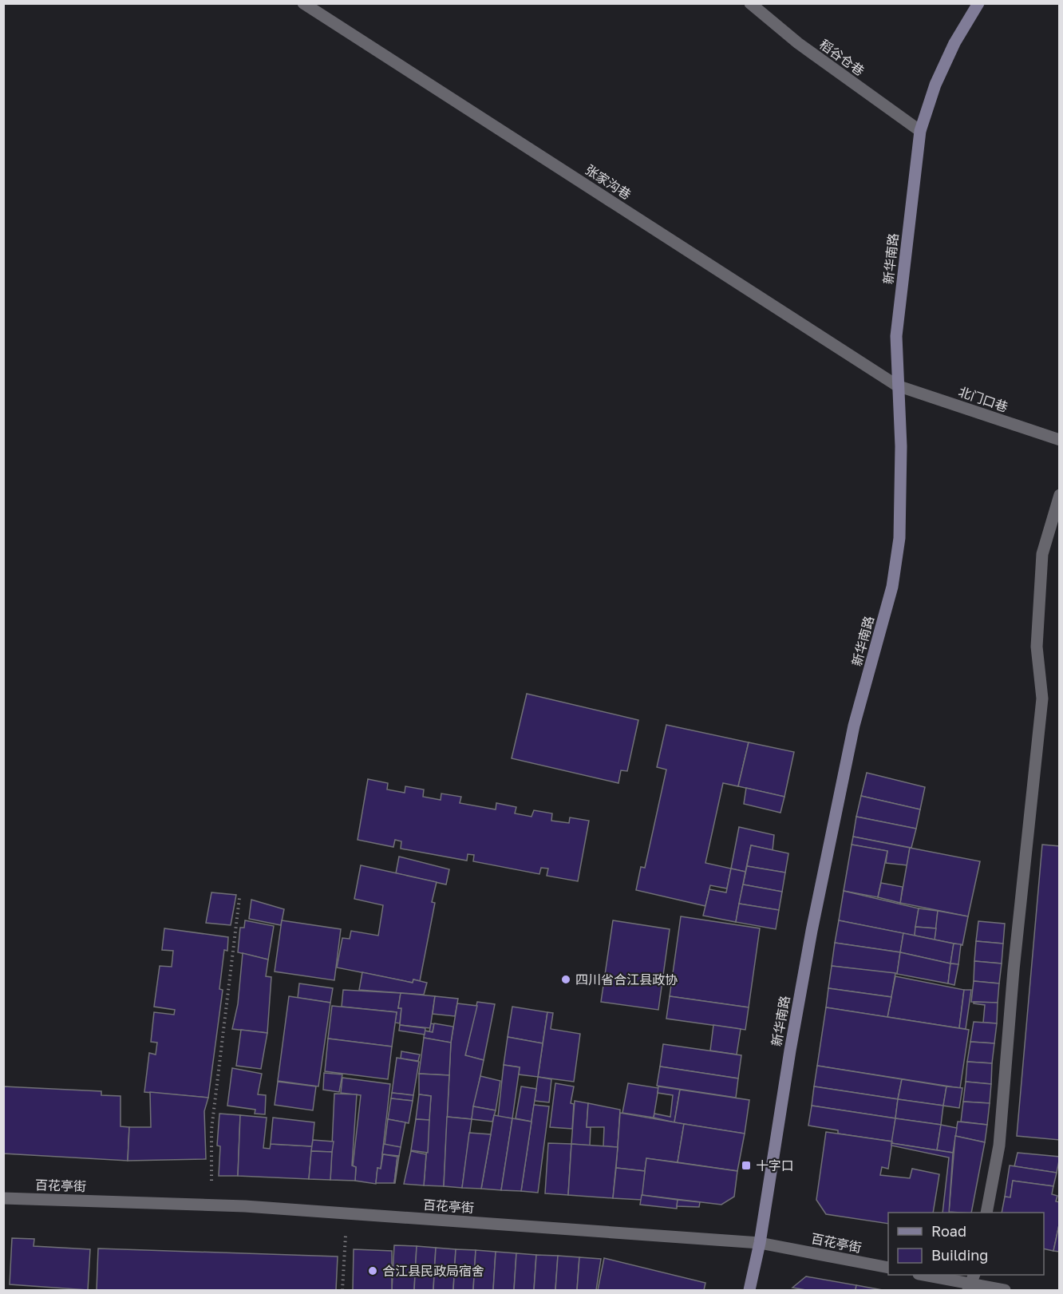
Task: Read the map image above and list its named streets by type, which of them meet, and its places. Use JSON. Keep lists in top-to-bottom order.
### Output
{
  "streets": {
    "street": [
      "稻谷仓巷",
      "张家沟巷",
      "新华南路",
      "北门口巷",
      "百花亭街"
    ]
  },
  "crossings": [
    ["稻谷仓巷", "新华南路"],
    ["张家沟巷", "新华南路"],
    ["张家沟巷", "北门口巷"],
    ["新华南路", "北门口巷"],
    ["新华南路", "百花亭街"]
  ],
  "places": {
    "other": ["四川省合江县政协", "合江县民政局宿舍"],
    "transit": ["十字口"]
  },
  "legend": ["Road", "Building"]
}
